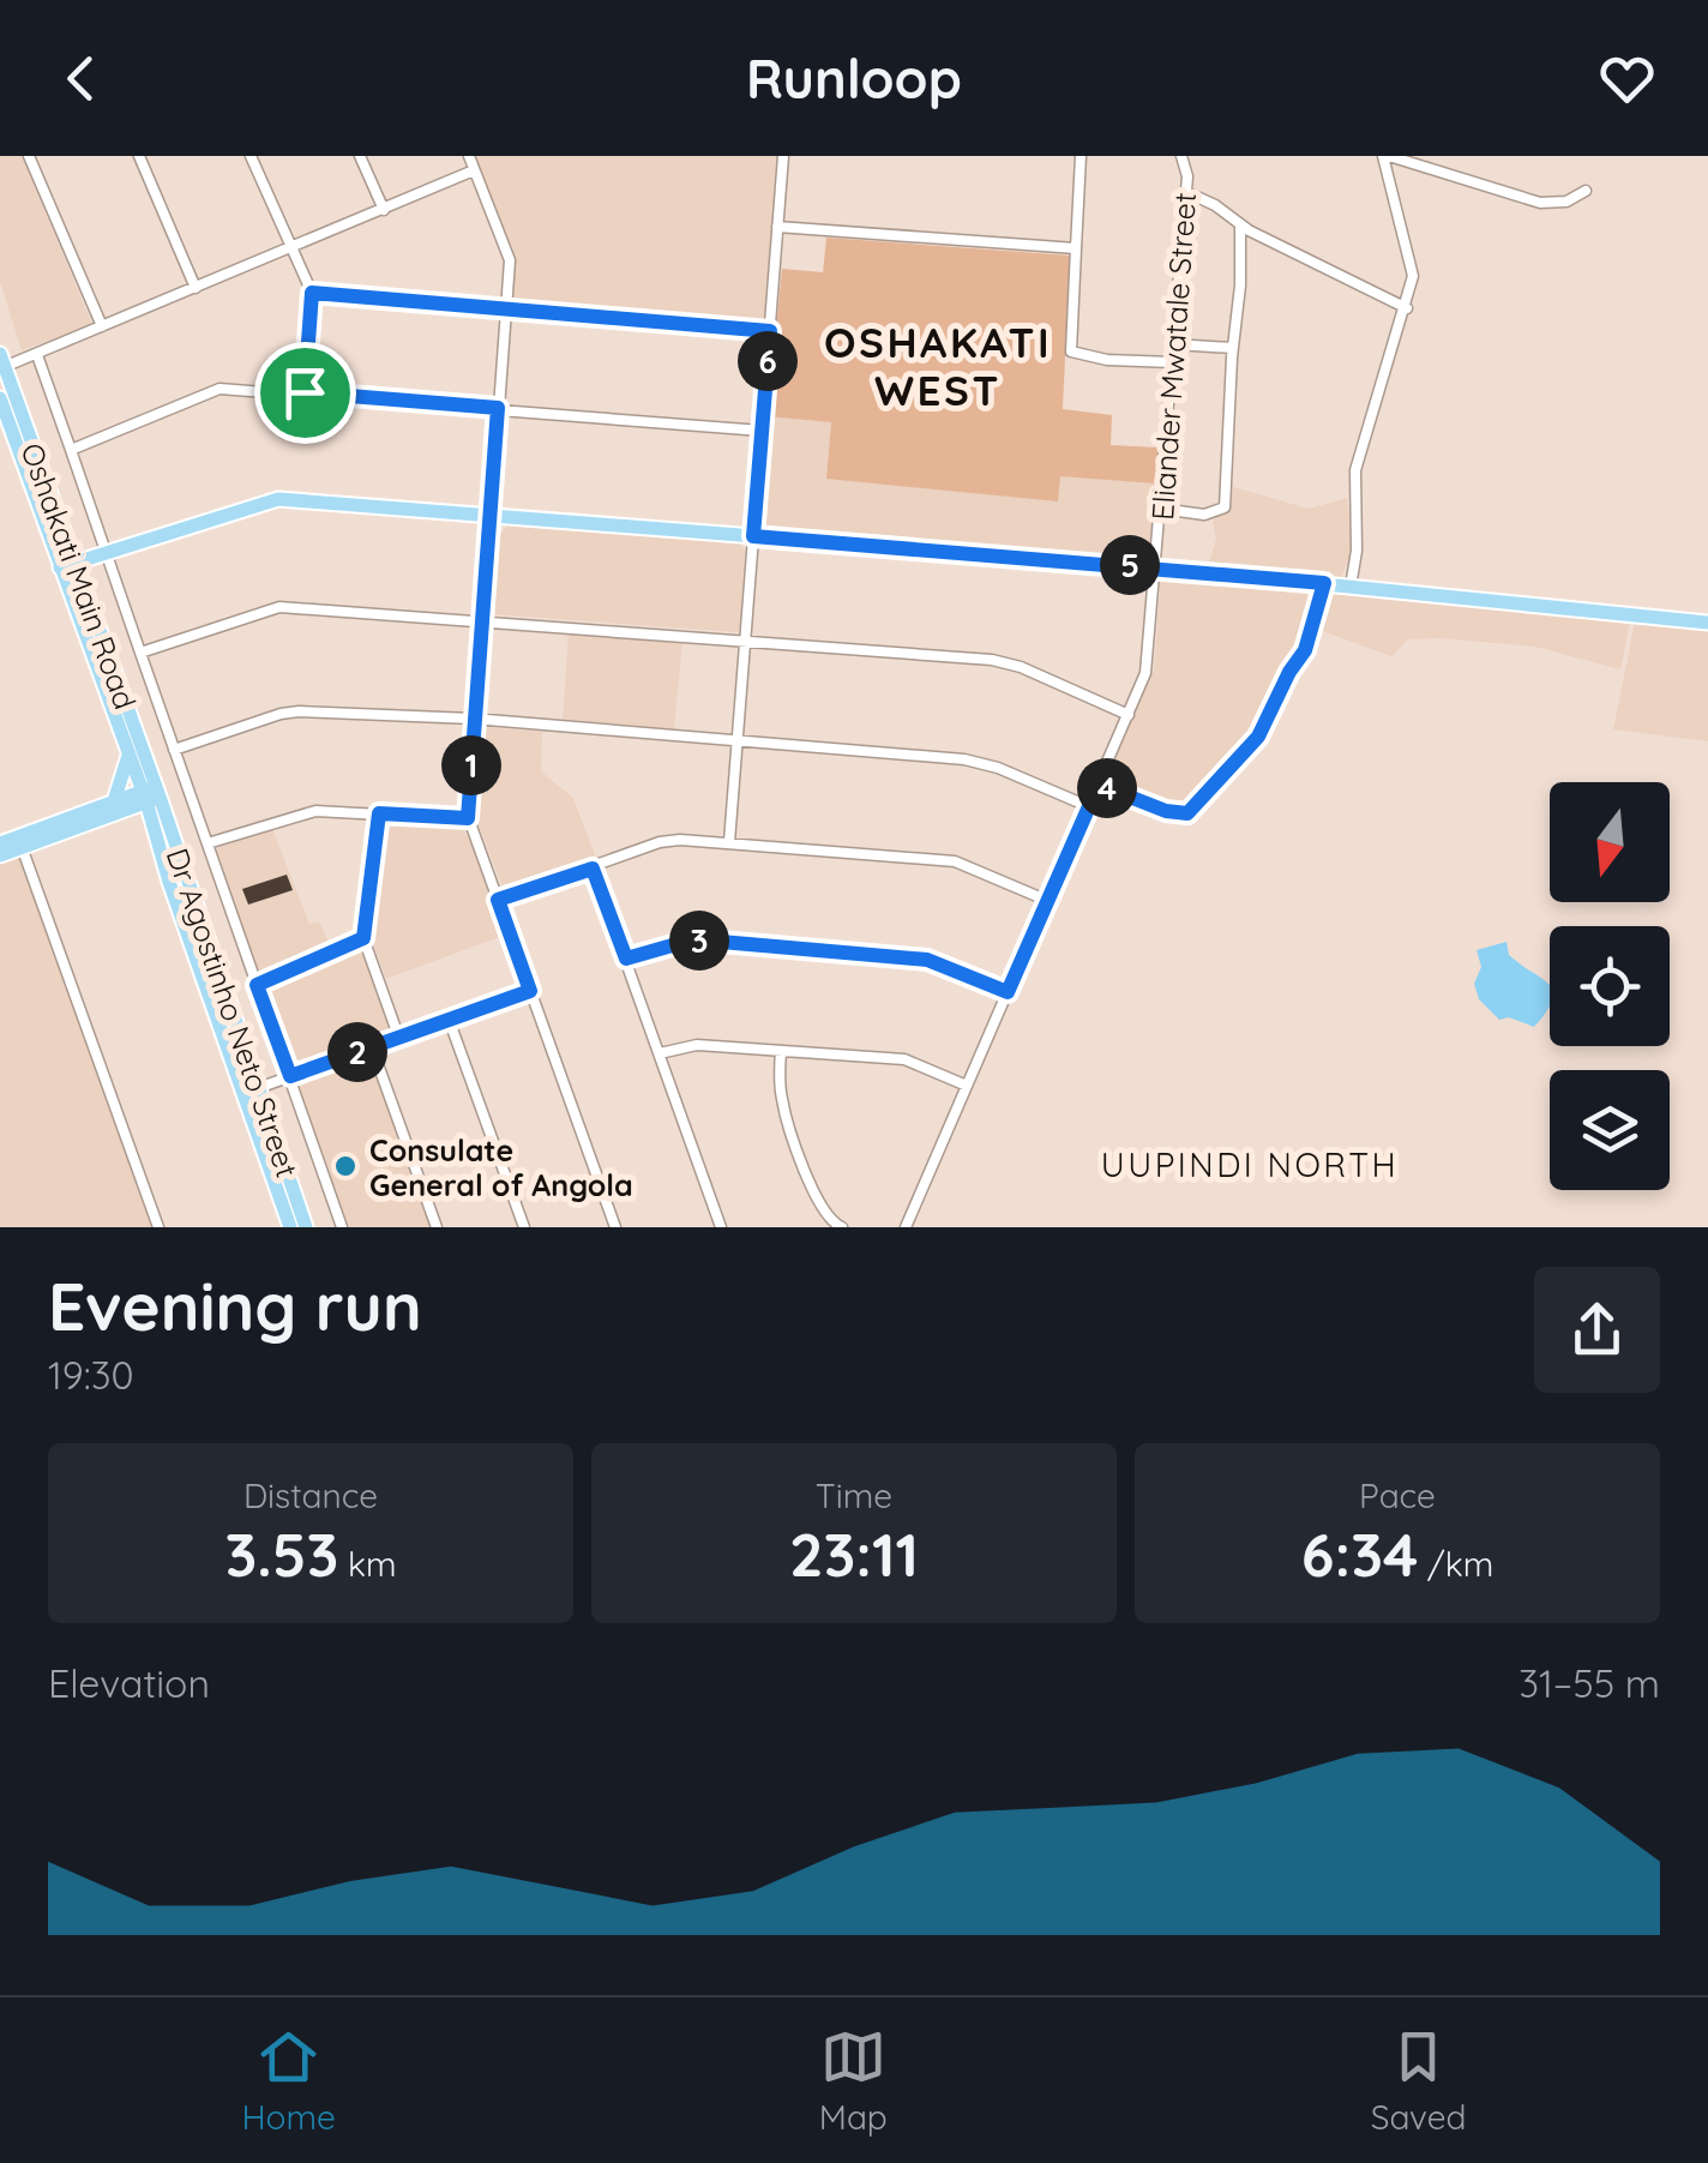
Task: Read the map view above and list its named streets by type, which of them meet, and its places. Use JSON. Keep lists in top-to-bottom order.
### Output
{
  "streets": {
    "main road": ["Oshakati Main Road", "Dr Agostinho Neto Street"],
    "street": ["Eliander Mwatale Street"]
  },
  "crossings": [
    ["Oshakati Main Road", "Dr Agostinho Neto Street"]
  ],
  "districts": ["OSHAKATI WEST", "UUPINDI NORTH"],
  "places": ["Consulate General of Angola"],
  "north": "bottom",
  "page": {
    "header": "Runloop",
    "pins": [
      "6",
      "5",
      "1",
      "4",
      "3",
      "2"
    ],
    "heading": ["Evening run", "19:30"],
    "stats": [
      ["Distance", "3.53 km"],
      ["Time", "23:11"],
      ["Pace", "6:34 /km"]
    ],
    "chart": ["Elevation", "31–55 m"],
    "tabs": ["Home", "Map", "Saved"]
  }
}
